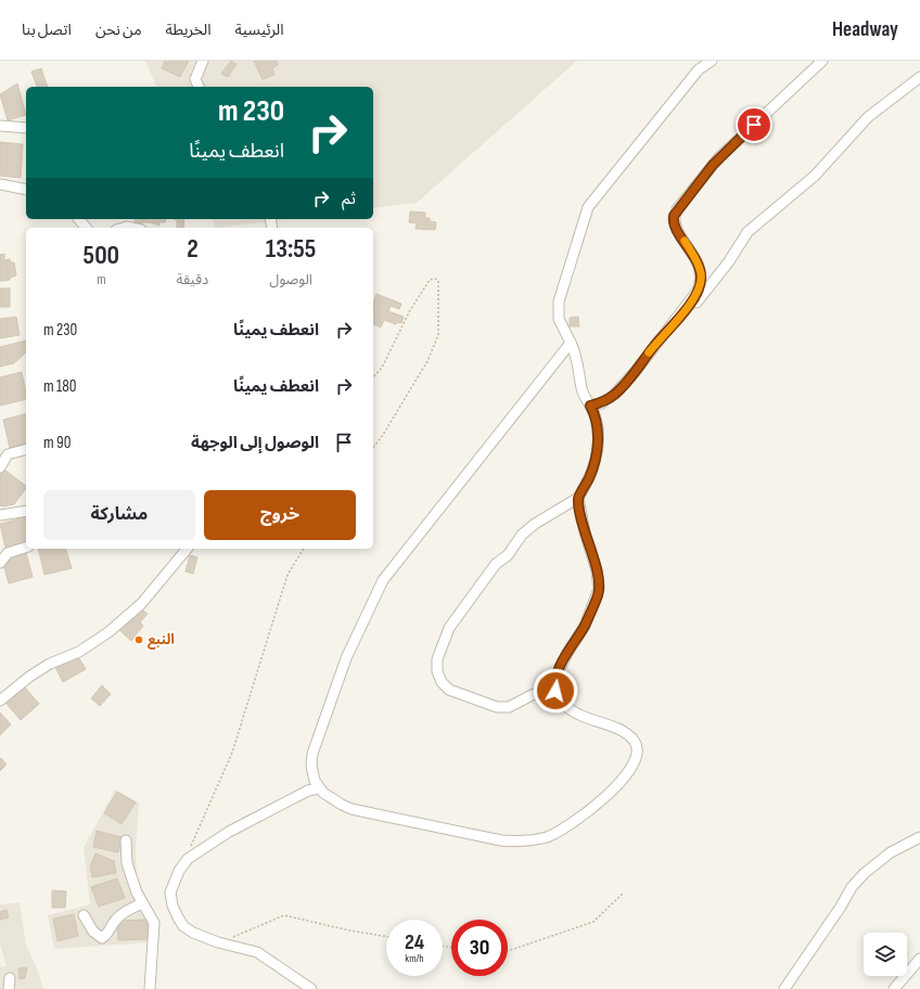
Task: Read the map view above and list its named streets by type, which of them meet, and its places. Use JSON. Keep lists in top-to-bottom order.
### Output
{
  "places": ["النبع"],
  "page": {
    "header": "Headway",
    "nav": [
      "الرئيسية",
      "الخريطة",
      "من نحن",
      "اتصل بنا"
    ],
    "turn": ["230 m", "انعطف يمينًا"],
    "then": "ثم",
    "eta": [
      "13:55",
      "الوصول",
      "2",
      "دقيقة",
      "500",
      "m"
    ],
    "list": [
      {
        "name": "انعطف يمينًا",
        "value": "230 m"
      },
      {
        "name": "انعطف يمينًا",
        "value": "180 m"
      },
      {
        "name": "الوصول إلى الوجهة",
        "value": "90 m"
      }
    ],
    "buttons": ["خروج", "مشاركة"],
    "speed": "24 km/h",
    "limit": "30"
  }
}
